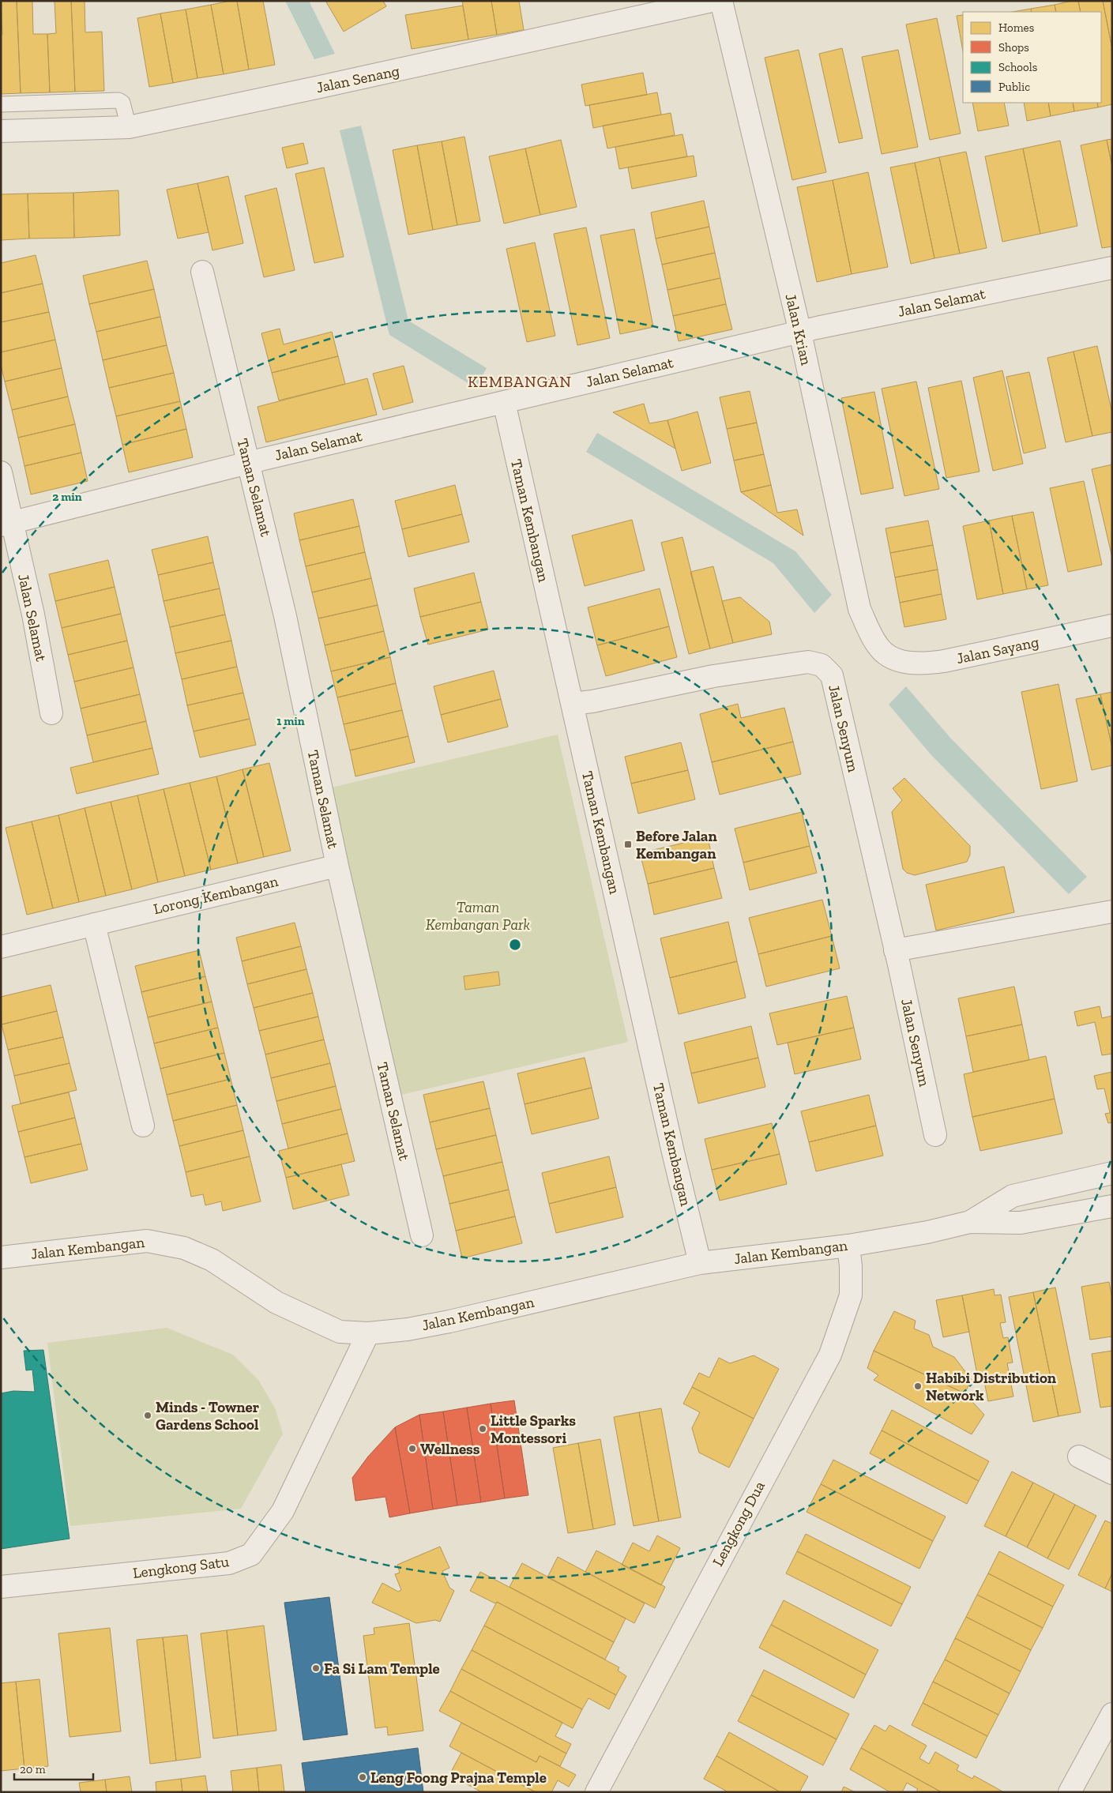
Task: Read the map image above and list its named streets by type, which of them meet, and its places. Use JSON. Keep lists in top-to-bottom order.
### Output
{
  "streets": {
    "street": [
      "Jalan Senang",
      "Jalan Selamat",
      "Jalan Krian",
      "Taman Selamat",
      "Taman Kembangan",
      "Jalan Sayang",
      "Jalan Senyum",
      "Lorong Kembangan",
      "Jalan Kembangan",
      "Lengkong Dua",
      "Lengkong Satu"
    ]
  },
  "crossings": [
    ["Jalan Selamat", "Jalan Krian"],
    ["Jalan Selamat", "Taman Selamat"],
    ["Jalan Selamat", "Taman Kembangan"],
    ["Jalan Krian", "Jalan Sayang"],
    ["Taman Selamat", "Lorong Kembangan"],
    ["Taman Kembangan", "Jalan Senyum"],
    ["Taman Kembangan", "Jalan Kembangan"],
    ["Jalan Kembangan", "Lengkong Dua"],
    ["Jalan Kembangan", "Lengkong Satu"]
  ],
  "districts": ["KEMBANGAN"],
  "parks": ["Taman Kembangan Park"],
  "places": {
    "transit": ["Before Jalan Kembangan"],
    "other": [
      "Habibi Distribution Network",
      "Minds - Towner Gardens School",
      "Little Sparks Montessori",
      "Wellness",
      "Fa Si Lam Temple",
      "Leng Foong Prajna Temple"
    ]
  },
  "legend": [
    "Homes",
    "Shops",
    "Schools",
    "Public"
  ],
  "scale_bar": "20 m",
  "rings": ["2 min", "1 min"]
}
